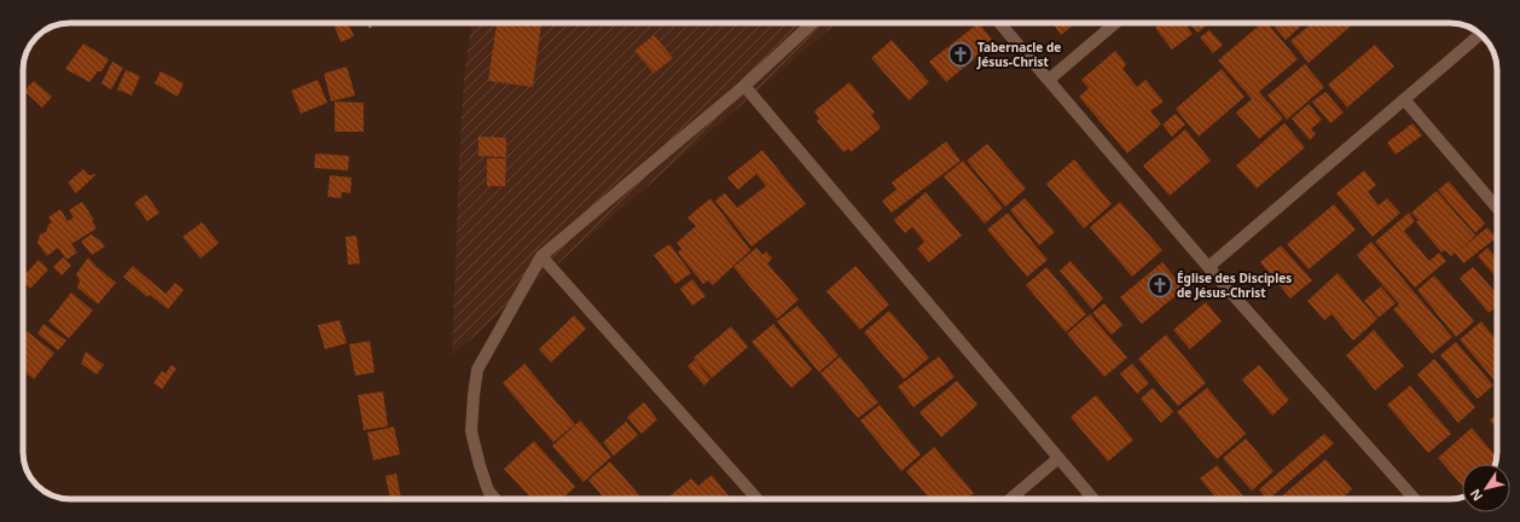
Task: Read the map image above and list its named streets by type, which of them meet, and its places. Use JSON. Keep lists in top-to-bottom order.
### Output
{
  "places": {
    "church": ["Tabernacle de Jésus-Christ", "Église des Disciples de Jésus-Christ"]
  },
  "north": "bottom left"
}
